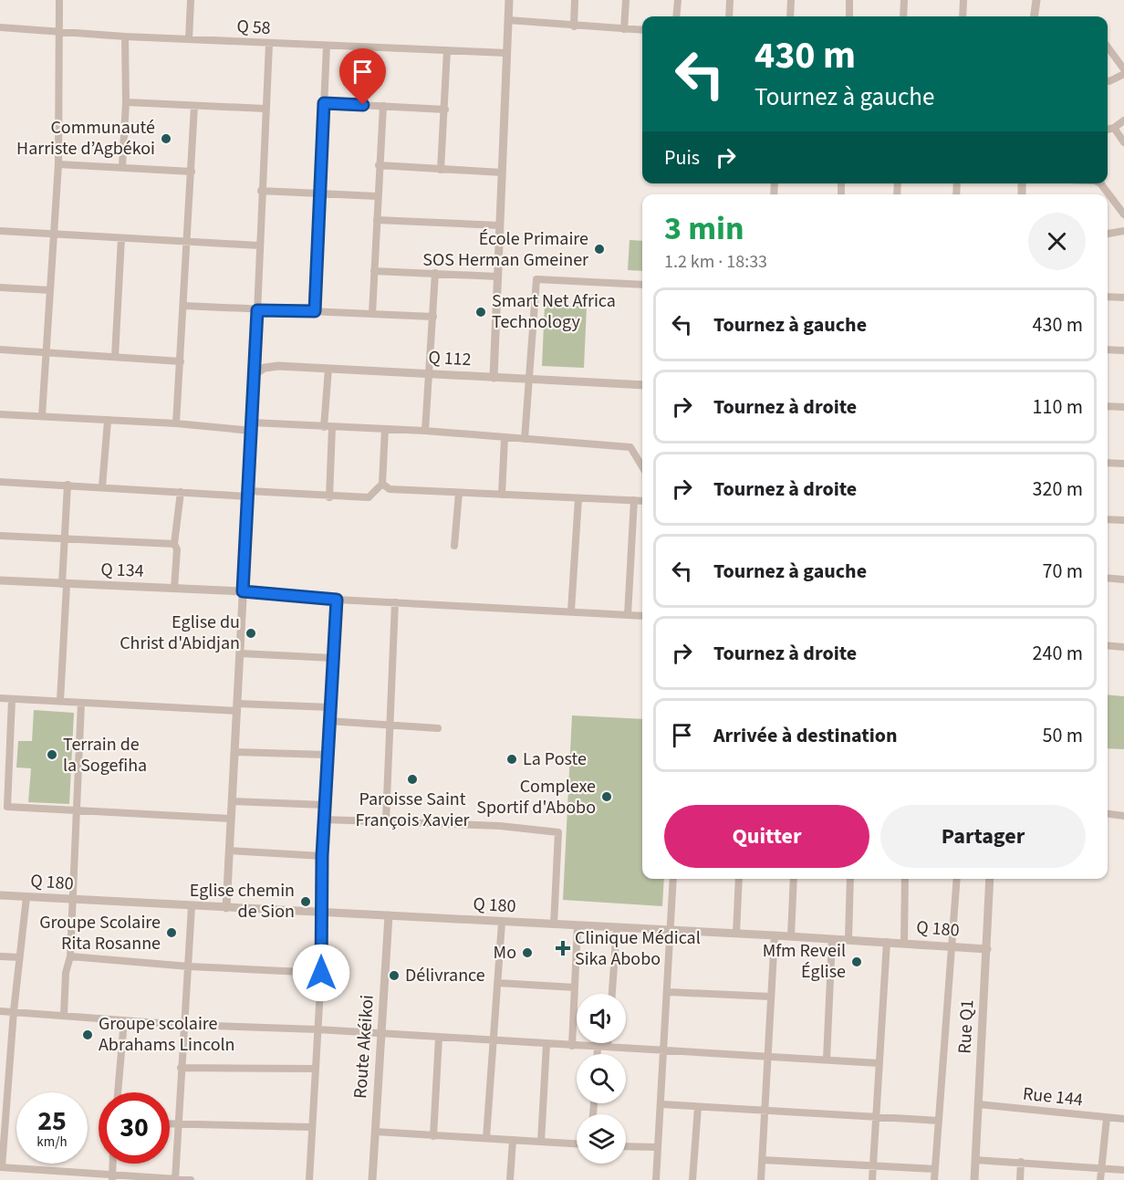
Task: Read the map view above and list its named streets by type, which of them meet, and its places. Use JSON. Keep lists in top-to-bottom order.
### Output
{
  "streets": {
    "street": [
      "Q 58",
      "Q 112",
      "Q 134",
      "Q 180",
      "Rue Q1",
      "Route Akéikoi",
      "Rue 144"
    ]
  },
  "crossings": [
    ["Q 180", "Rue Q1"],
    ["Q 180", "Route Akéikoi"],
    ["Rue Q1", "Rue 144"]
  ],
  "places": {
    "other": [
      "Communauté Harriste d’Agbékoi",
      "École Primaire SOS Herman Gmeiner",
      "Smart Net Africa Technology",
      "Eglise du Christ d'Abidjan",
      "Terrain de la Sogefiha",
      "La Poste",
      "Paroisse Saint François Xavier",
      "Complexe Sportif d'Abobo",
      "Eglise chemin de Sion",
      "Groupe Scolaire Rita Rosanne",
      "Mo",
      "Mfm Reveil Église",
      "Délivrance",
      "Groupe scolaire Abrahams Lincoln"
    ],
    "health": ["Clinique Médical Sika Abobo"]
  },
  "page": {
    "turn": ["430 m", "Tournez à gauche"],
    "then": "Puis",
    "heading": ["3 min", "1.2 km · 18:33"],
    "list": [
      {
        "name": "Tournez à gauche",
        "value": "430 m"
      },
      {
        "name": "Tournez à droite",
        "value": "110 m"
      },
      {
        "name": "Tournez à droite",
        "value": "320 m"
      },
      {
        "name": "Tournez à gauche",
        "value": "70 m"
      },
      {
        "name": "Tournez à droite",
        "value": "240 m"
      },
      {
        "name": "Arrivée à destination",
        "value": "50 m"
      }
    ],
    "buttons": ["Quitter", "Partager"],
    "speed": "25 km/h",
    "limit": "30"
  }
}
